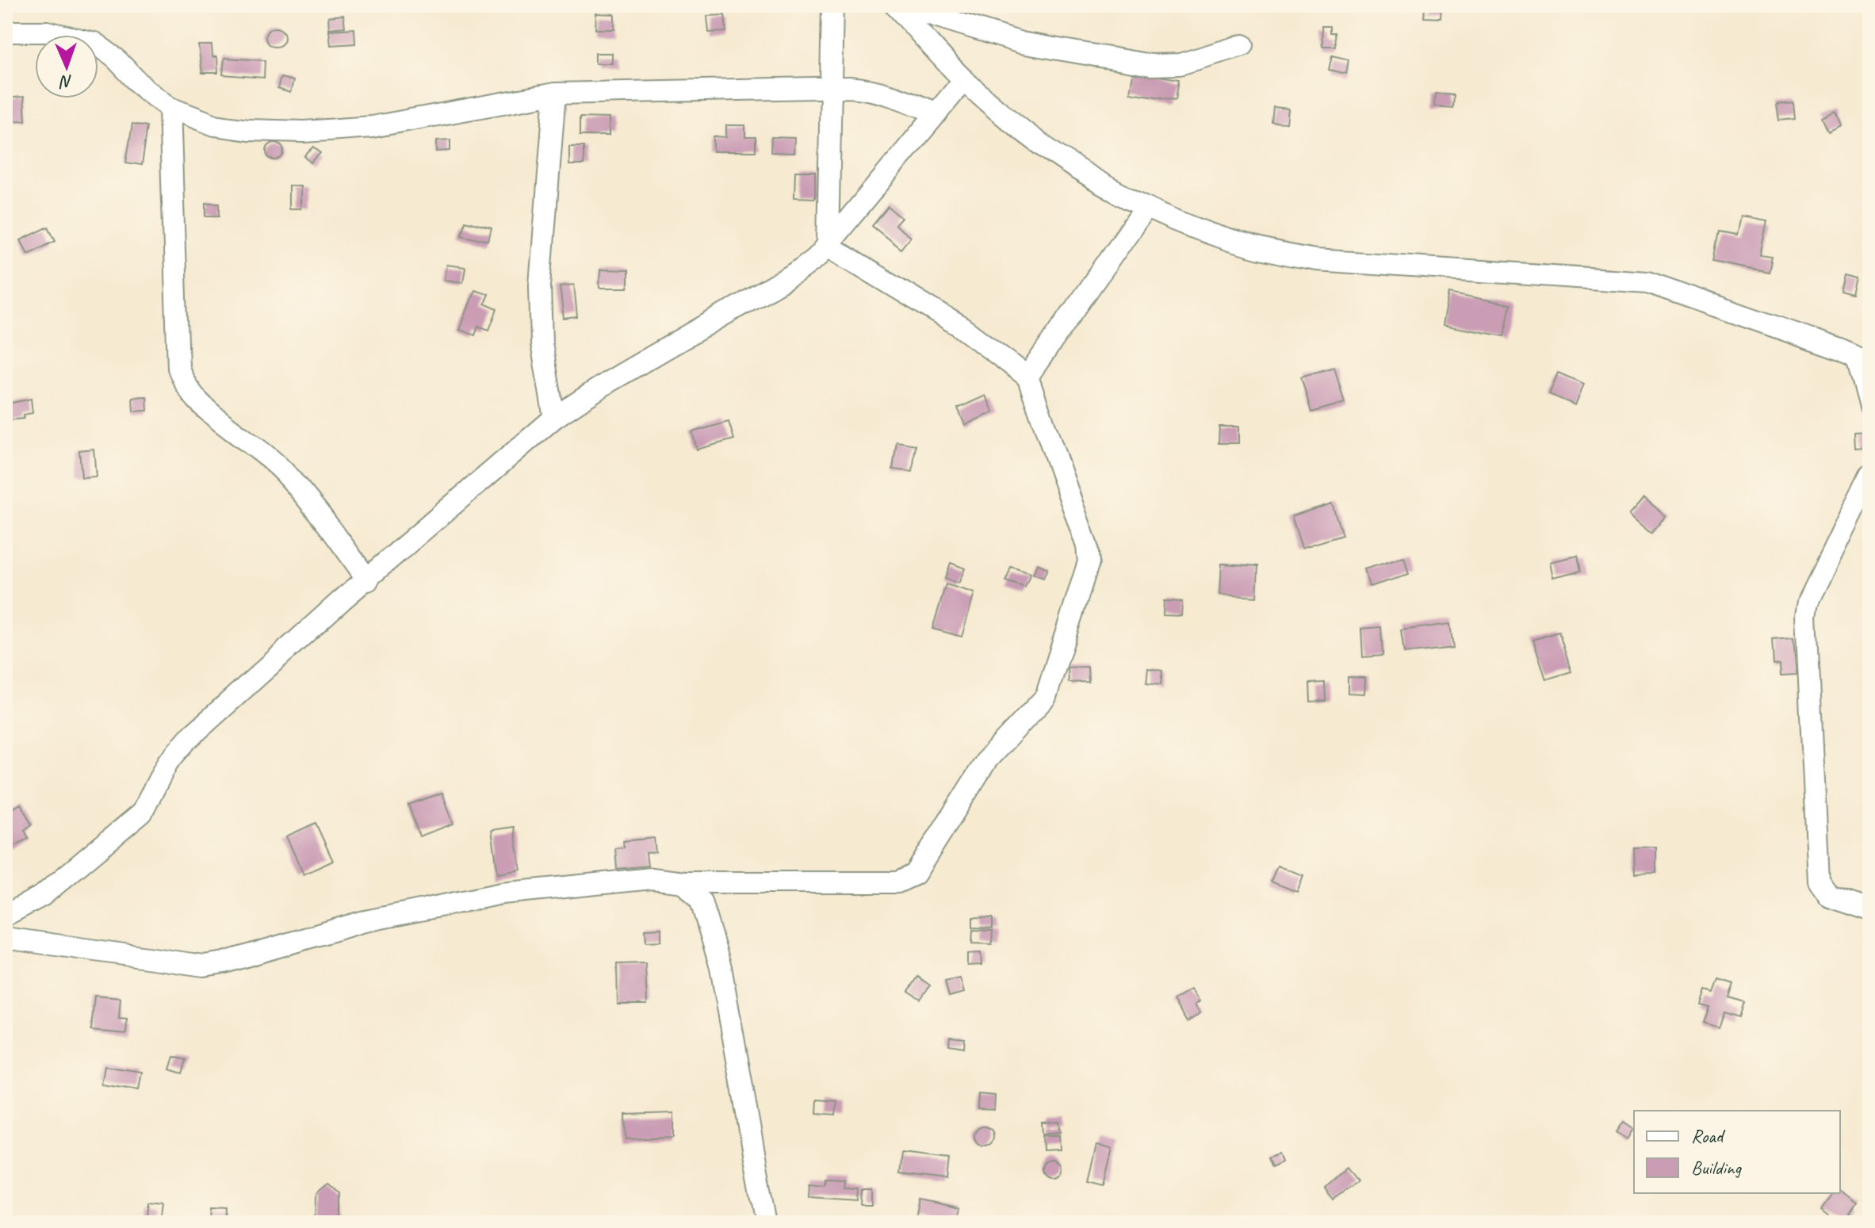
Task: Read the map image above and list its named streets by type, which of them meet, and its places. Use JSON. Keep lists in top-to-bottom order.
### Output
{
  "legend": ["Road", "Building"],
  "north": "bottom"
}
